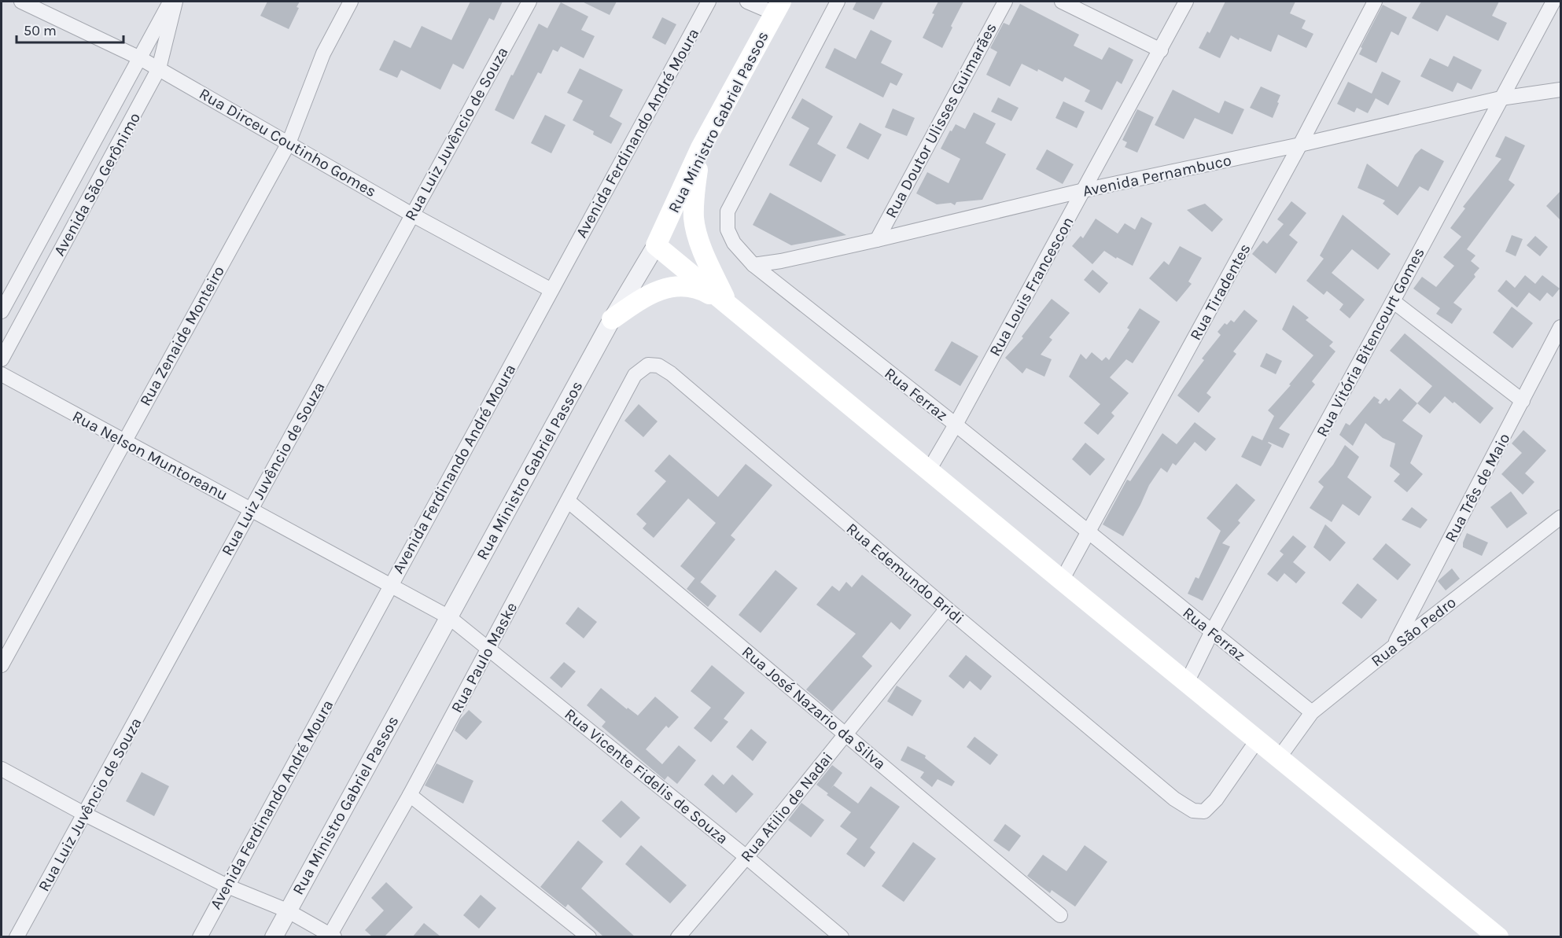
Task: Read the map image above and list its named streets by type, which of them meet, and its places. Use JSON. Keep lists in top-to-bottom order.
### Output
{
  "streets": {
    "main road": ["Rua Ministro Gabriel Passos"],
    "street": [
      "Rua Doutor Ulisses Guimarães",
      "Avenida Ferdinando André Moura",
      "Rua Luiz Juvêncio de Souza",
      "Rua Dirceu Coutinho Gomes",
      "Avenida Pernambuco",
      "Avenida São Gerônimo",
      "Rua Louis Francescon",
      "Rua Tiradentes",
      "Rua Zenaide Monteiro",
      "Rua Vitória Bitencourt Gomes",
      "Rua Ferraz",
      "Rua Nelson Muntoreanu",
      "Rua Três de Maio",
      "Rua Edemundo Bridi",
      "Rua São Pedro",
      "Rua Paulo Maske",
      "Rua José Nazario da Silva",
      "Rua Vicente Fidelis de Souza",
      "Rua Atilio de Nadai"
    ]
  },
  "crossings": [
    ["Rua Doutor Ulisses Guimarães", "Avenida Pernambuco"],
    ["Rua Ministro Gabriel Passos", "Rua Nelson Muntoreanu"],
    ["Rua Ministro Gabriel Passos", "Rua Vicente Fidelis de Souza"],
    ["Avenida Ferdinando André Moura", "Rua Dirceu Coutinho Gomes"],
    ["Avenida Ferdinando André Moura", "Rua Nelson Muntoreanu"],
    ["Rua Luiz Juvêncio de Souza", "Rua Dirceu Coutinho Gomes"],
    ["Rua Luiz Juvêncio de Souza", "Rua Nelson Muntoreanu"],
    ["Rua Dirceu Coutinho Gomes", "Avenida São Gerônimo"],
    ["Rua Dirceu Coutinho Gomes", "Rua Zenaide Monteiro"],
    ["Avenida Pernambuco", "Rua Louis Francescon"],
    ["Avenida Pernambuco", "Rua Tiradentes"],
    ["Avenida Pernambuco", "Rua Vitória Bitencourt Gomes"],
    ["Avenida Pernambuco", "Rua Ferraz"],
    ["Rua Louis Francescon", "Rua Ferraz"],
    ["Rua Tiradentes", "Rua Ferraz"],
    ["Rua Zenaide Monteiro", "Rua Nelson Muntoreanu"],
    ["Rua Vitória Bitencourt Gomes", "Rua Ferraz"],
    ["Rua Ferraz", "Rua São Pedro"],
    ["Rua Nelson Muntoreanu", "Rua Vicente Fidelis de Souza"],
    ["Rua Três de Maio", "Rua São Pedro"],
    ["Rua Edemundo Bridi", "Rua Paulo Maske"],
    ["Rua Edemundo Bridi", "Rua Atilio de Nadai"],
    ["Rua Paulo Maske", "Rua José Nazario da Silva"],
    ["Rua Paulo Maske", "Rua Vicente Fidelis de Souza"],
    ["Rua José Nazario da Silva", "Rua Atilio de Nadai"],
    ["Rua Vicente Fidelis de Souza", "Rua Atilio de Nadai"]
  ],
  "scale_bar": "50 m"
}
